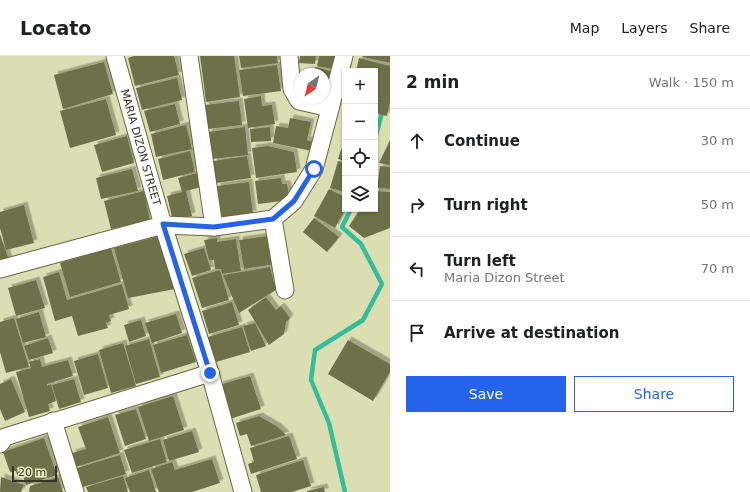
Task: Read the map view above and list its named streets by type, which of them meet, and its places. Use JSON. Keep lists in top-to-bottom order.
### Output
{
  "streets": {
    "street": ["MARIA DIZON STREET"]
  },
  "scale_bar": "20 m",
  "north": "bottom left",
  "page": {
    "header": "Locato",
    "nav": ["Map", "Layers", "Share"],
    "heading": ["2 min", "Walk · 150 m"],
    "map_buttons": ["+", "−"],
    "list": [
      ["Continue", "30 m"],
      ["Turn right", "50 m"],
      ["Turn left", "Maria Dizon Street", "70 m"],
      "Arrive at destination"
    ],
    "buttons": ["Save", "Share"],
    "scale": "20 m"
  }
}
